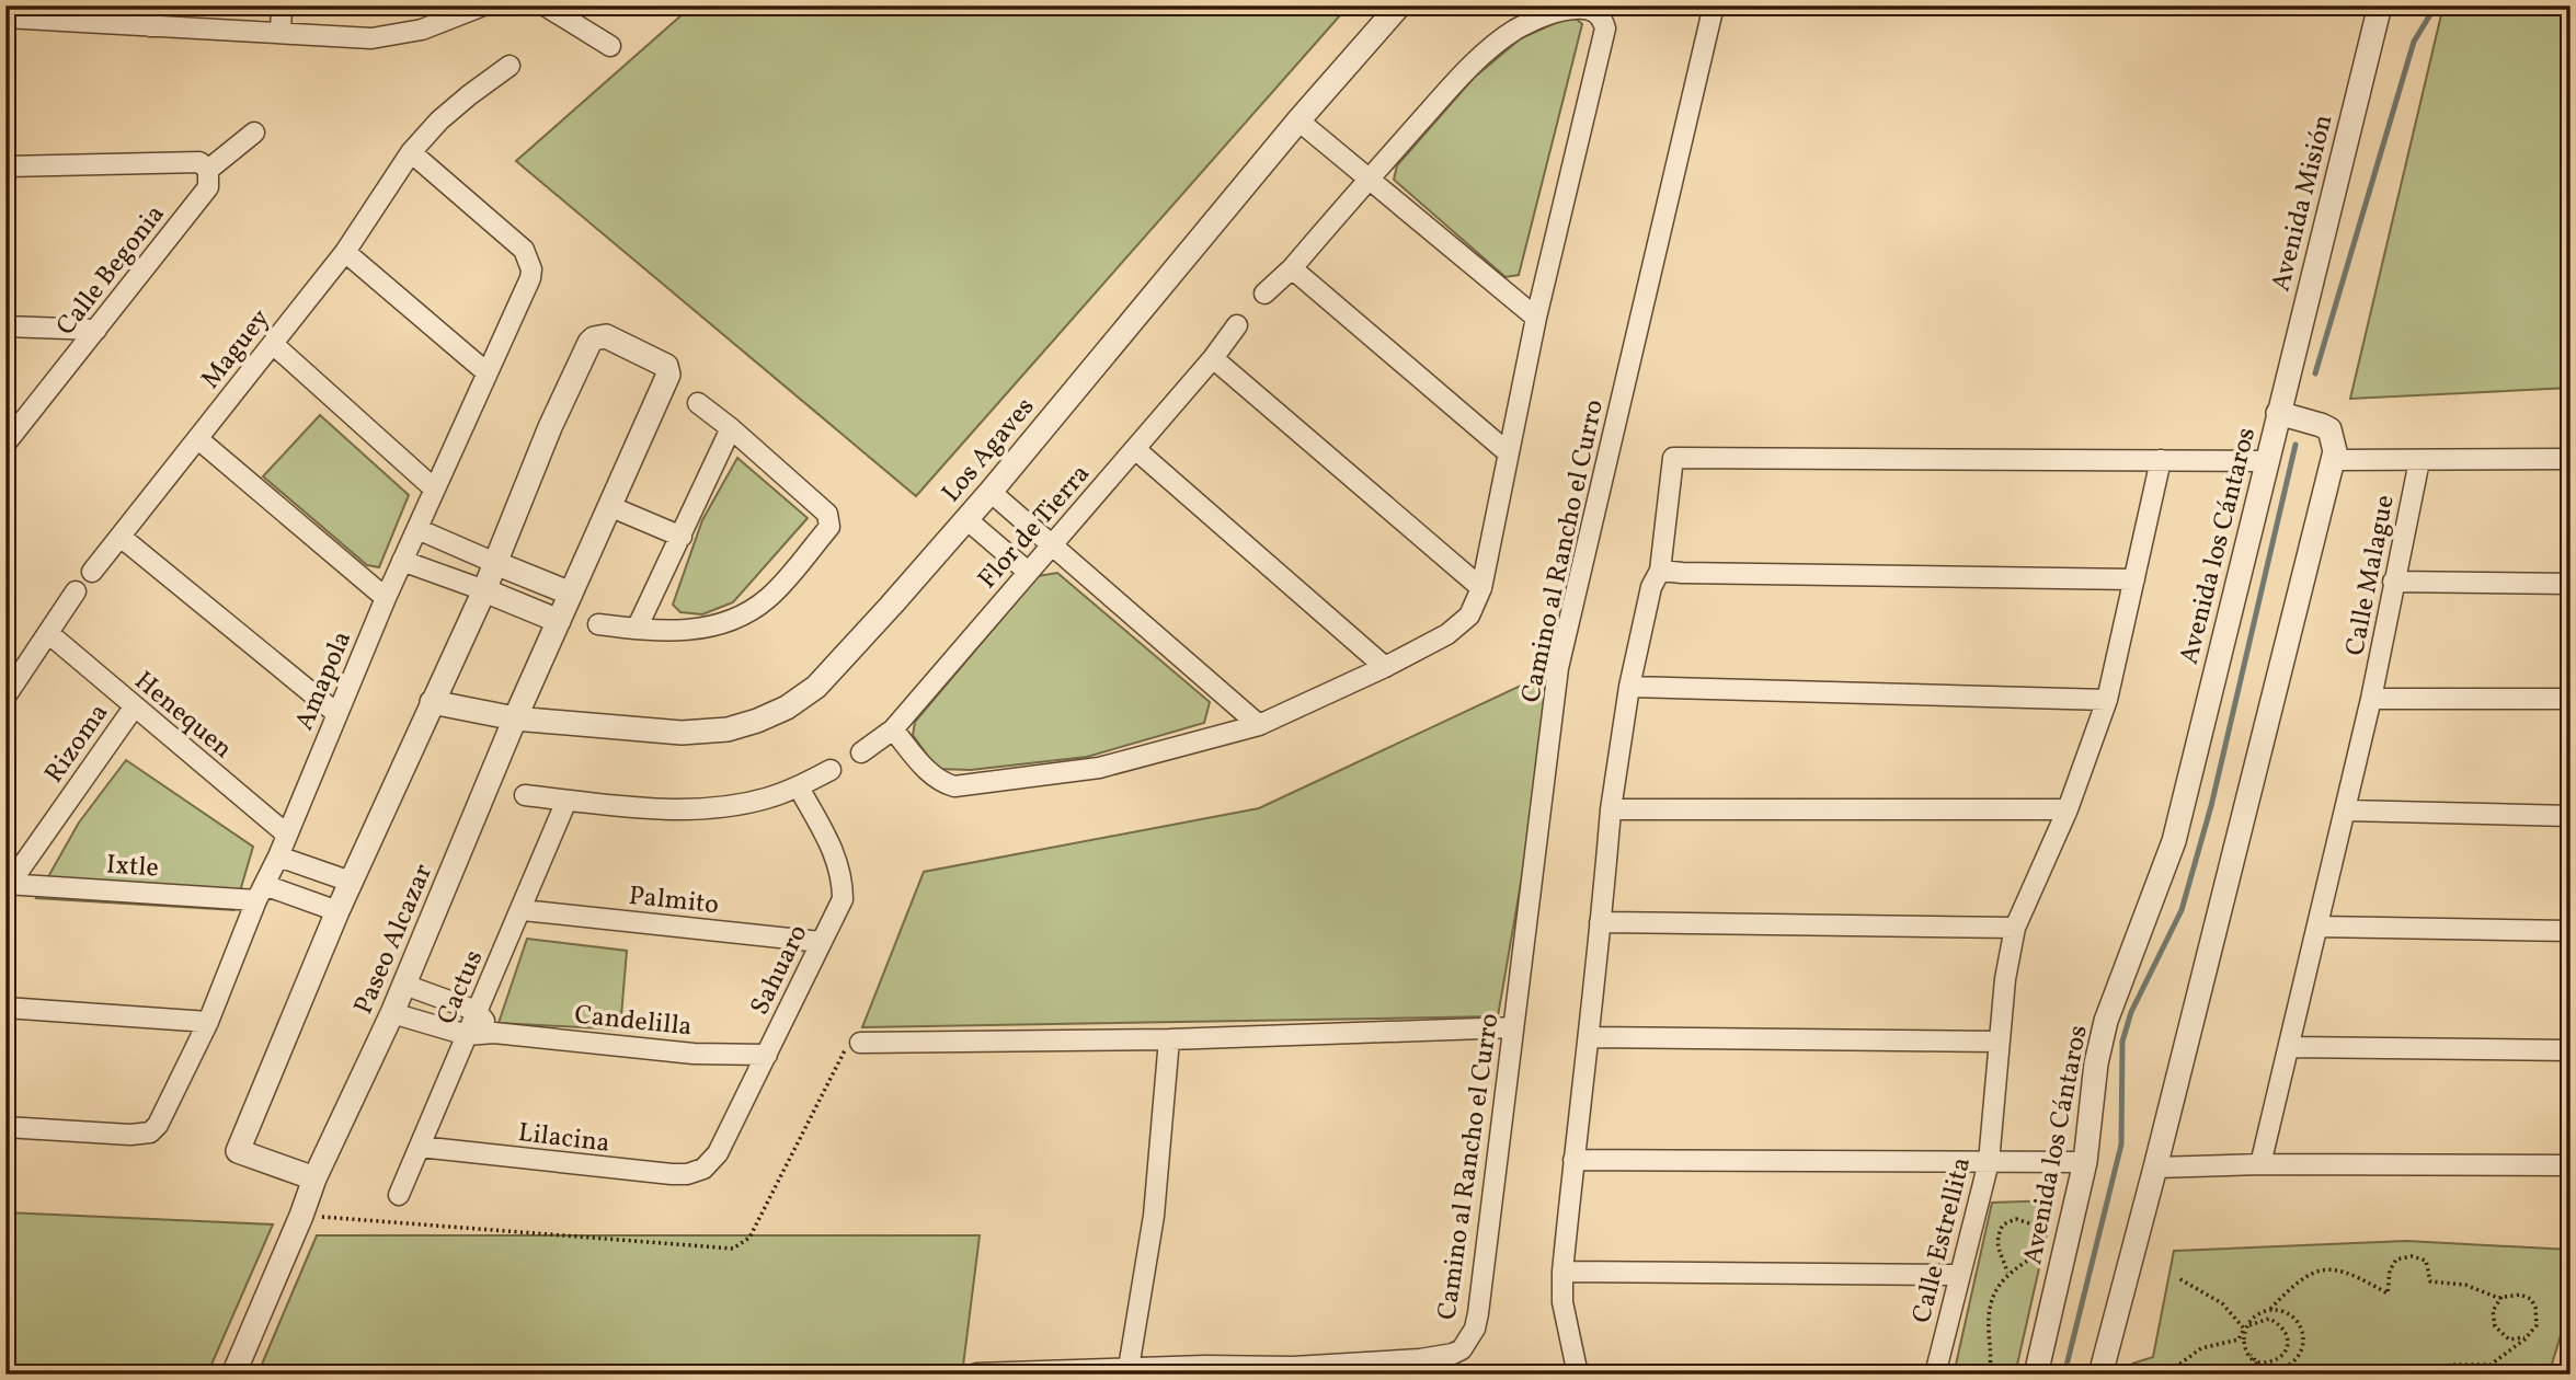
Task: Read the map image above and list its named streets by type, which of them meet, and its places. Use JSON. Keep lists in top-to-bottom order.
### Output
{
  "streets": {
    "street": [
      "Avenida Misión",
      "Calle Begonia",
      "Maguey",
      "Los Agaves",
      "Flor de Tierra",
      "Avenida los Cántaros",
      "Camino al Rancho el Curro",
      "Calle Malague",
      "Amapola",
      "Henequen",
      "Rizoma",
      "Ixtle",
      "Palmito",
      "Paseo Alcazar",
      "Sahuaro",
      "Cactus",
      "Candelilla",
      "Lilacina",
      "Calle Estrellita"
    ]
  },
  "crossings": [
    ["Avenida Misión", "Avenida los Cántaros"],
    ["Maguey", "Amapola"],
    ["Los Agaves", "Paseo Alcazar"],
    ["Amapola", "Henequen"],
    ["Amapola", "Ixtle"],
    ["Henequen", "Rizoma"],
    ["Rizoma", "Ixtle"],
    ["Palmito", "Sahuaro"],
    ["Palmito", "Cactus"],
    ["Sahuaro", "Candelilla"],
    ["Sahuaro", "Lilacina"],
    ["Cactus", "Candelilla"],
    ["Cactus", "Lilacina"]
  ]
}
